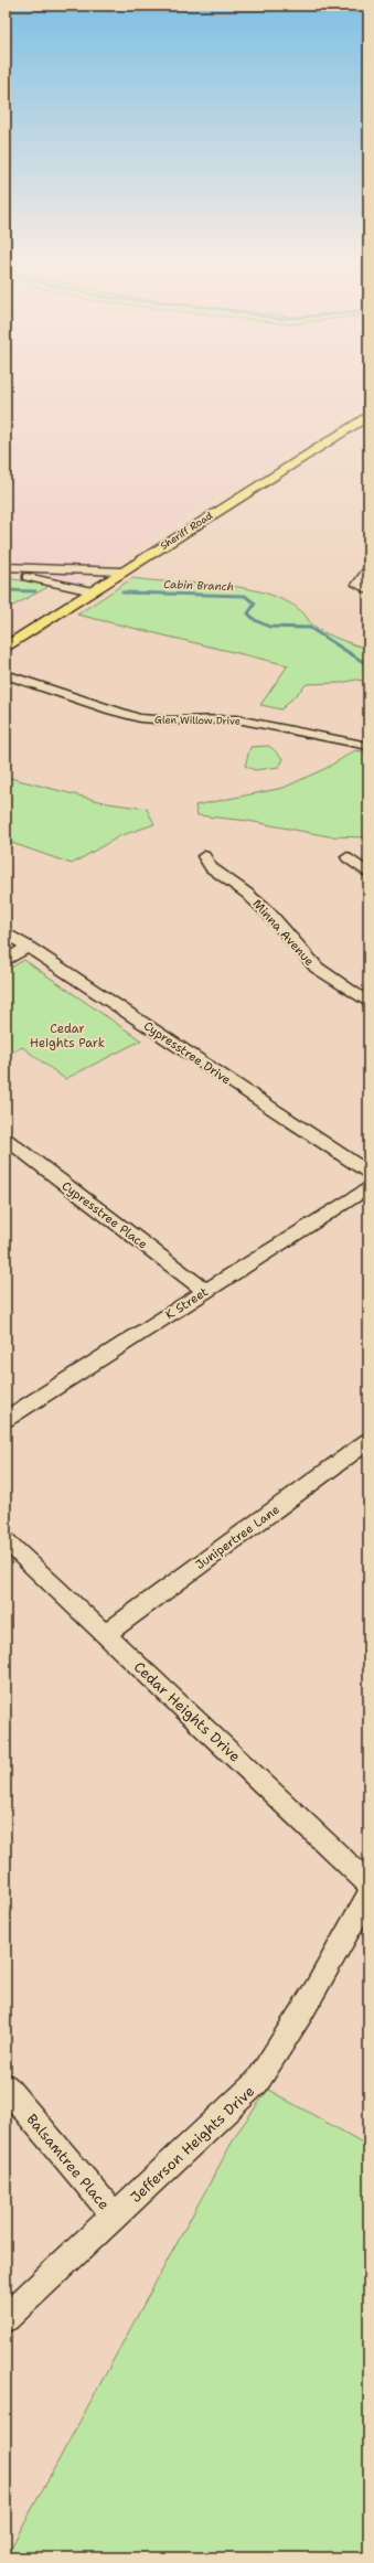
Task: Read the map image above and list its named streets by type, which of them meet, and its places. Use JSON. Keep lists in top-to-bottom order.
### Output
{
  "streets": {
    "main road": ["Sheriff Road"],
    "street": [
      "Glen Willow Drive",
      "Minna Avenue",
      "Cypresstree Drive",
      "Cypresstree Place",
      "K Street",
      "Junipertree Lane",
      "Cedar Heights Drive",
      "Jefferson Heights Drive",
      "Balsamtree Place"
    ]
  },
  "crossings": [
    ["Cypresstree Place", "K Street"],
    ["Junipertree Lane", "Cedar Heights Drive"],
    ["Jefferson Heights Drive", "Balsamtree Place"]
  ],
  "water": ["Cabin Branch"],
  "parks": ["Cedar Heights Park"]
}
